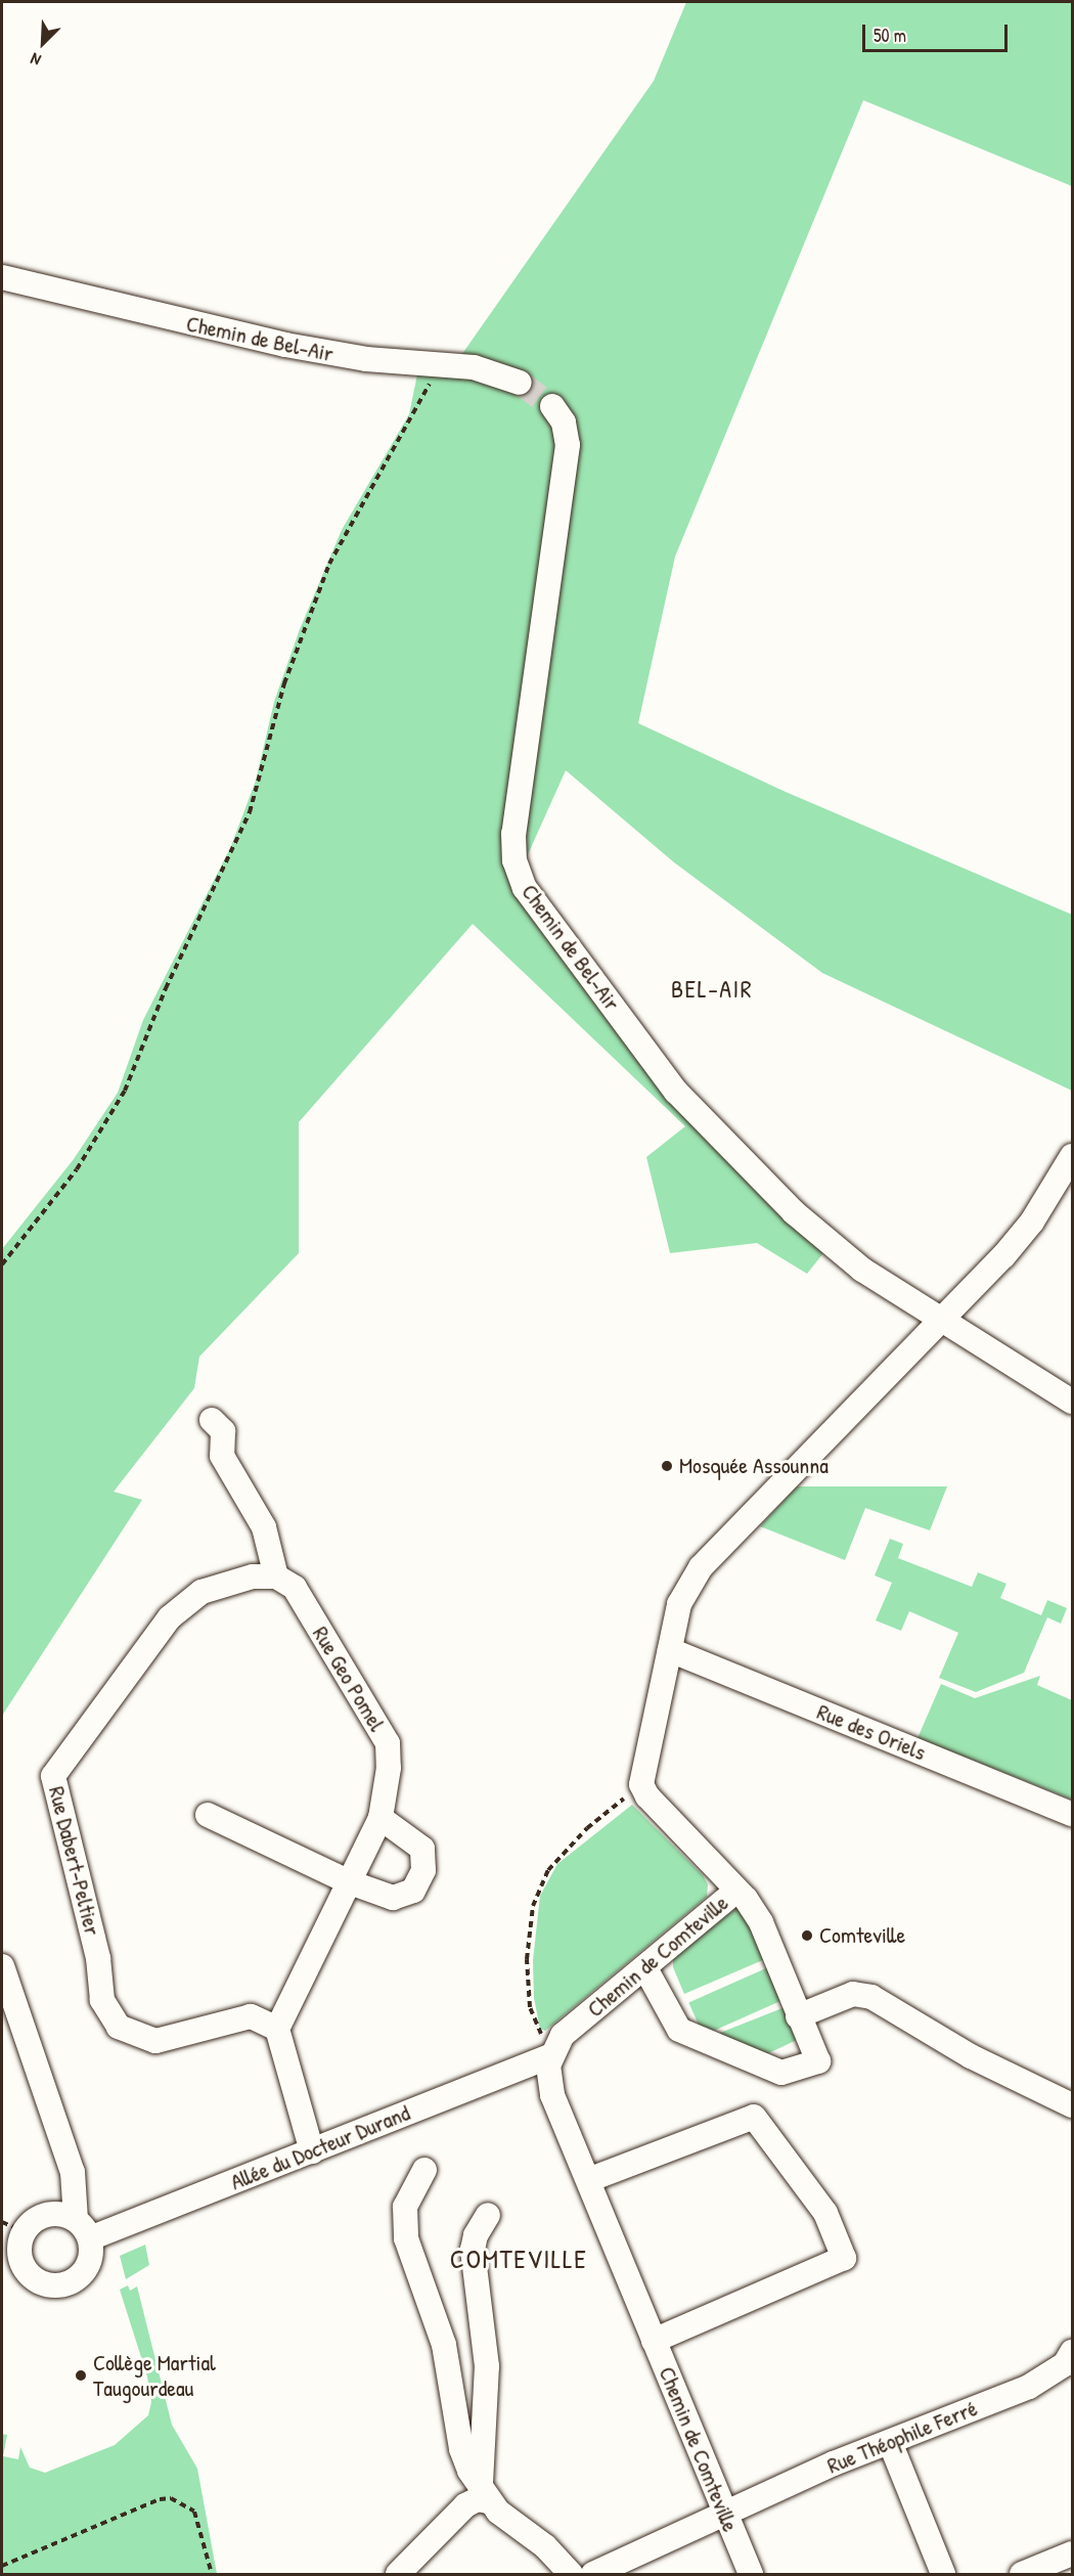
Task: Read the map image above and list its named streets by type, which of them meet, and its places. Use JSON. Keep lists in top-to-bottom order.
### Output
{
  "streets": {
    "street": [
      "Chemin de Bel-Air",
      "Rue Geo Pomel",
      "Rue des Oriels",
      "Rue Dabert-Peltier",
      "Chemin de Comteville",
      "Allée du Docteur Durand",
      "Rue Théophile Ferré"
    ]
  },
  "crossings": [
    ["Rue Geo Pomel", "Rue Dabert-Peltier"],
    ["Chemin de Comteville", "Allée du Docteur Durand"],
    ["Chemin de Comteville", "Rue Théophile Ferré"]
  ],
  "districts": ["BEL-AIR", "COMTEVILLE"],
  "places": ["Mosquée Assounna", "Comteville", "Collège Martial Taugourdeau"],
  "scale_bar": "50 m",
  "north": "bottom left"
}
